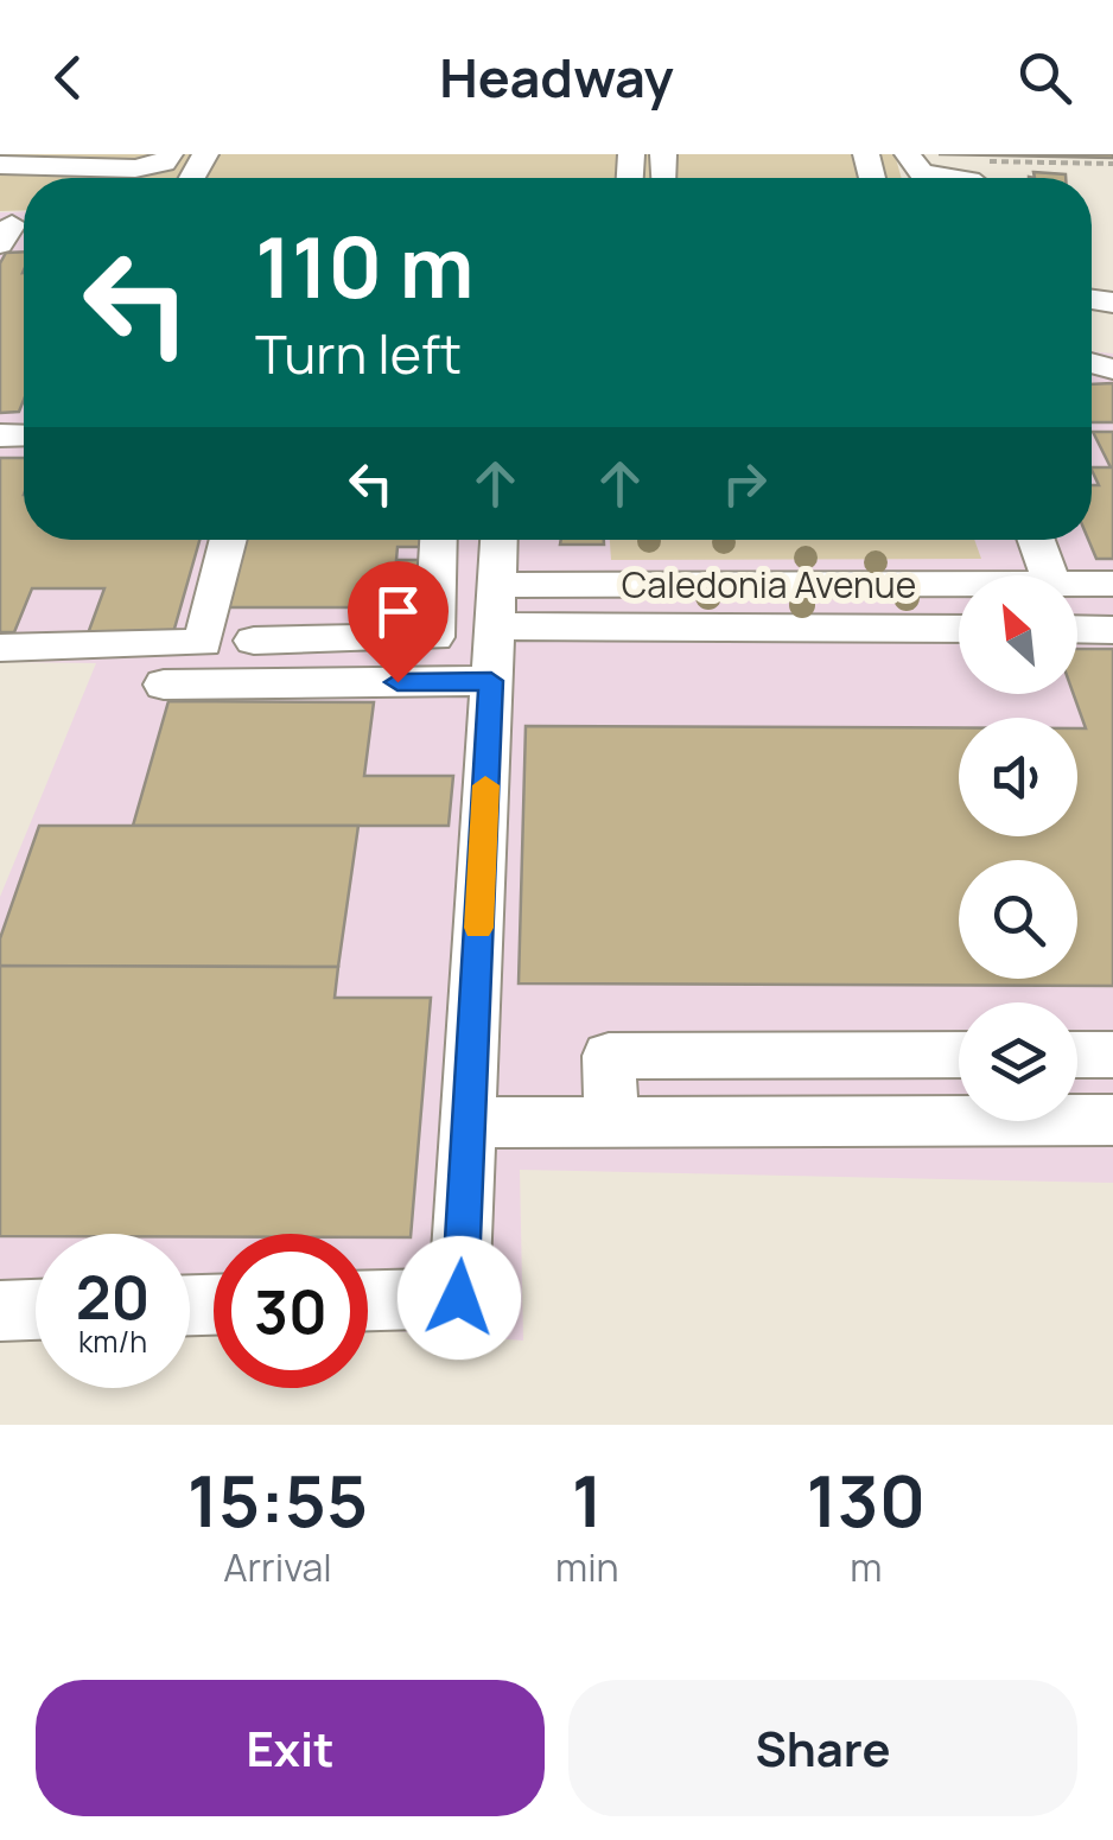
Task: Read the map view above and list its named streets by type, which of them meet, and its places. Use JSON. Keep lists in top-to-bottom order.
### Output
{
  "streets": {
    "street": ["Caledonia Avenue"]
  },
  "north": "top left",
  "page": {
    "header": "Headway",
    "turn": ["110 m", "Turn left"],
    "speed": "20 km/h",
    "limit": "30",
    "eta": [
      "15:55",
      "Arrival",
      "1",
      "min",
      "130",
      "m"
    ],
    "buttons": ["Exit", "Share"]
  }
}
